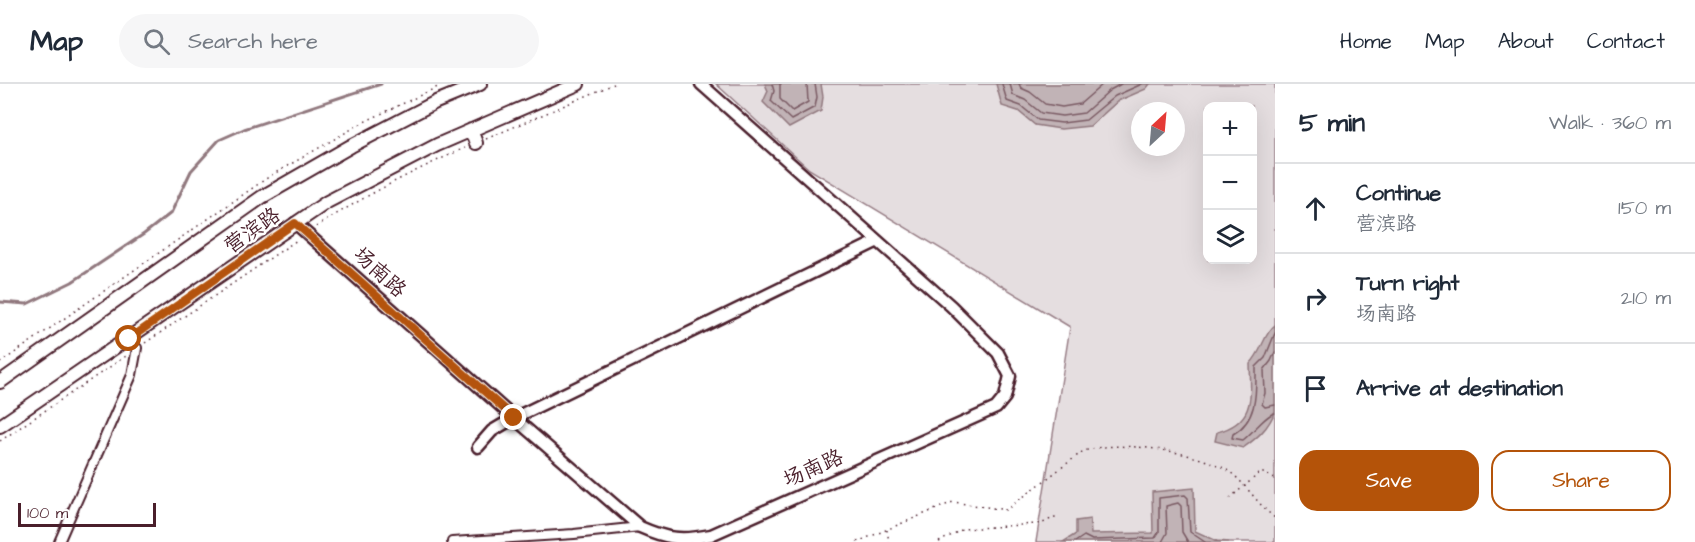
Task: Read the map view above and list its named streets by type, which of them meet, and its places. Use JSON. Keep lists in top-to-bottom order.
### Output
{
  "streets": {
    "main road": ["营滨路"],
    "street": ["场南路"]
  },
  "crossings": [
    ["营滨路", "场南路"]
  ],
  "scale_bar": "100 m",
  "north": "top right",
  "page": {
    "header": "Map",
    "search": "Search here",
    "nav": [
      "Home",
      "Map",
      "About",
      "Contact"
    ],
    "heading": ["5 min", "Walk · 360 m"],
    "map_buttons": ["+", "−"],
    "list": [
      ["Continue", "营滨路", "150 m"],
      ["Turn right", "场南路", "210 m"],
      "Arrive at destination"
    ],
    "buttons": ["Save", "Share"],
    "scale": "100 m"
  }
}
